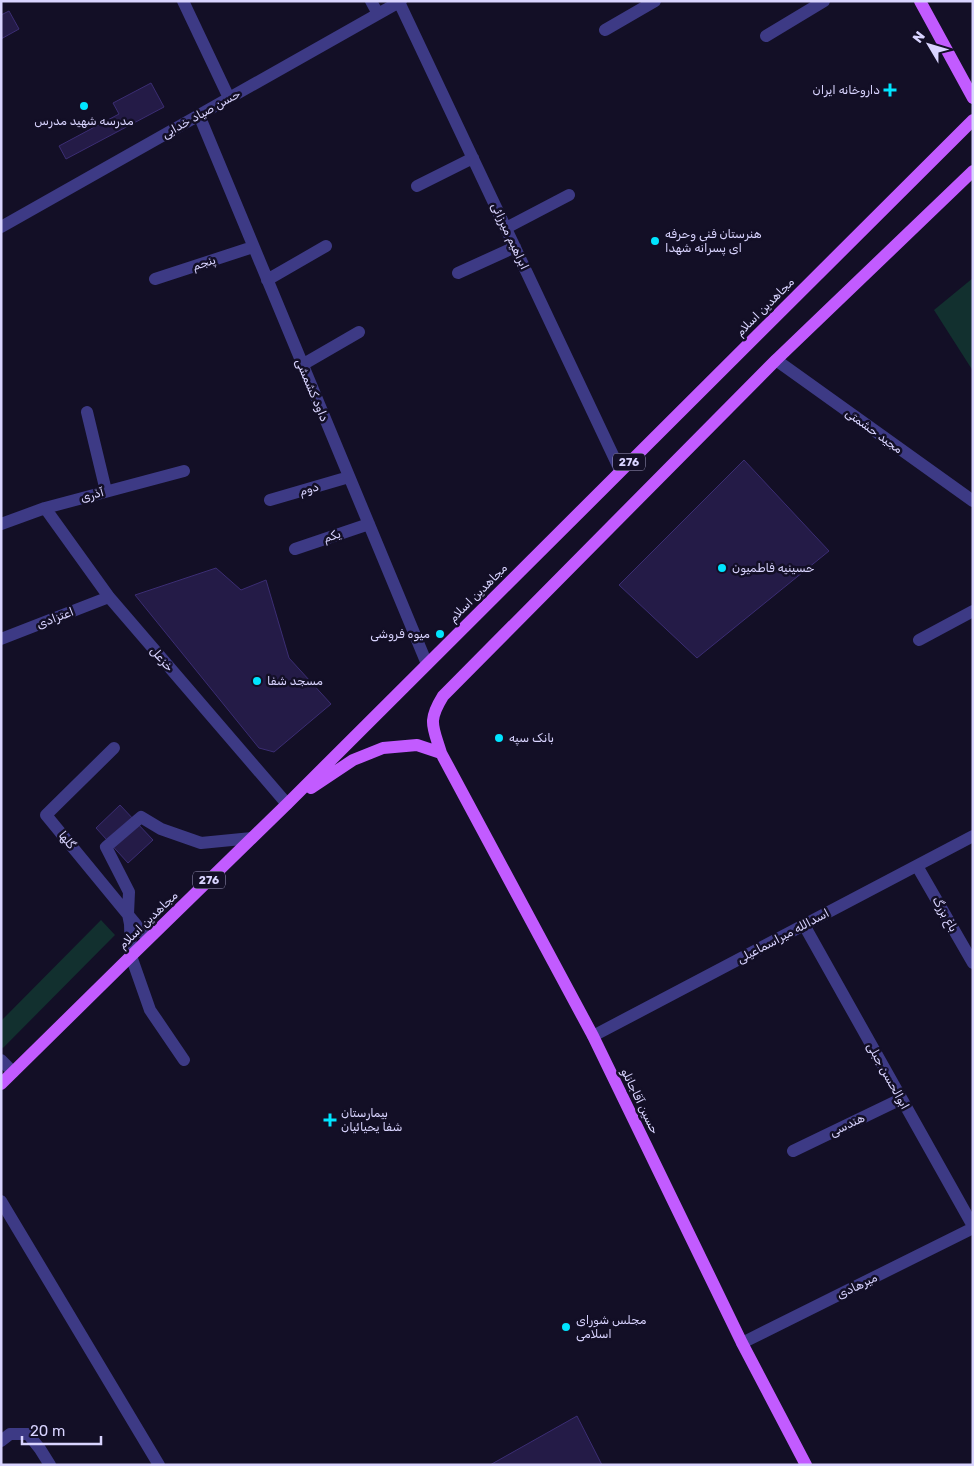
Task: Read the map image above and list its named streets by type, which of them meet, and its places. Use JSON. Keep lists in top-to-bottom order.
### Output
{
  "streets": {
    "main road": ["مجاهدین اسلام", "276", "حسین آقاجانلو"],
    "street": [
      "حسن صیاد خدایی",
      "ابراهیم میرزائی",
      "پنجم",
      "داود کشمشی",
      "مجید حشمتی",
      "دوم",
      "آذری",
      "یکم",
      "اعتزادی",
      "خزعل",
      "گلها",
      "باغ بزرگ",
      "اسدالله میراسماعیلی",
      "ابوالحسن جبلی",
      "هندسی",
      "میرهادی"
    ]
  },
  "crossings": [
    ["حسن صیاد خدایی", "ابراهیم میرزائی"],
    ["حسن صیاد خدایی", "داود کشمشی"],
    ["ابراهیم میرزائی", "مجاهدین اسلام"],
    ["پنجم", "داود کشمشی"],
    ["مجاهدین اسلام", "داود کشمشی"],
    ["مجاهدین اسلام", "خزعل"],
    ["مجاهدین اسلام", "گلها"],
    ["داود کشمشی", "دوم"],
    ["داود کشمشی", "یکم"],
    ["مجید حشمتی", "276"],
    ["مجید حشمتی", "حسین آقاجانلو"],
    ["276", "حسین آقاجانلو"],
    ["آذری", "خزعل"],
    ["اعتزادی", "خزعل"],
    ["باغ بزرگ", "اسدالله میراسماعیلی"],
    ["اسدالله میراسماعیلی", "ابوالحسن جبلی"],
    ["اسدالله میراسماعیلی", "حسین آقاجانلو"],
    ["ابوالحسن جبلی", "هندسی"],
    ["ابوالحسن جبلی", "میرهادی"],
    ["حسین آقاجانلو", "میرهادی"]
  ],
  "places": {
    "health": ["داروخانه ایران", "بیمارستان شفا یحیائیان"],
    "other": [
      "مدرسه شهید مدرس",
      "هنرستان فنی وحرفه ای پسرانه شهدا",
      "حسینیه فاطمیون",
      "میوه فروشی",
      "مسجد شفا",
      "بانک سپه",
      "مجلس شورای اسلامی"
    ]
  },
  "scale_bar": "20 m",
  "north": "top left"
}
